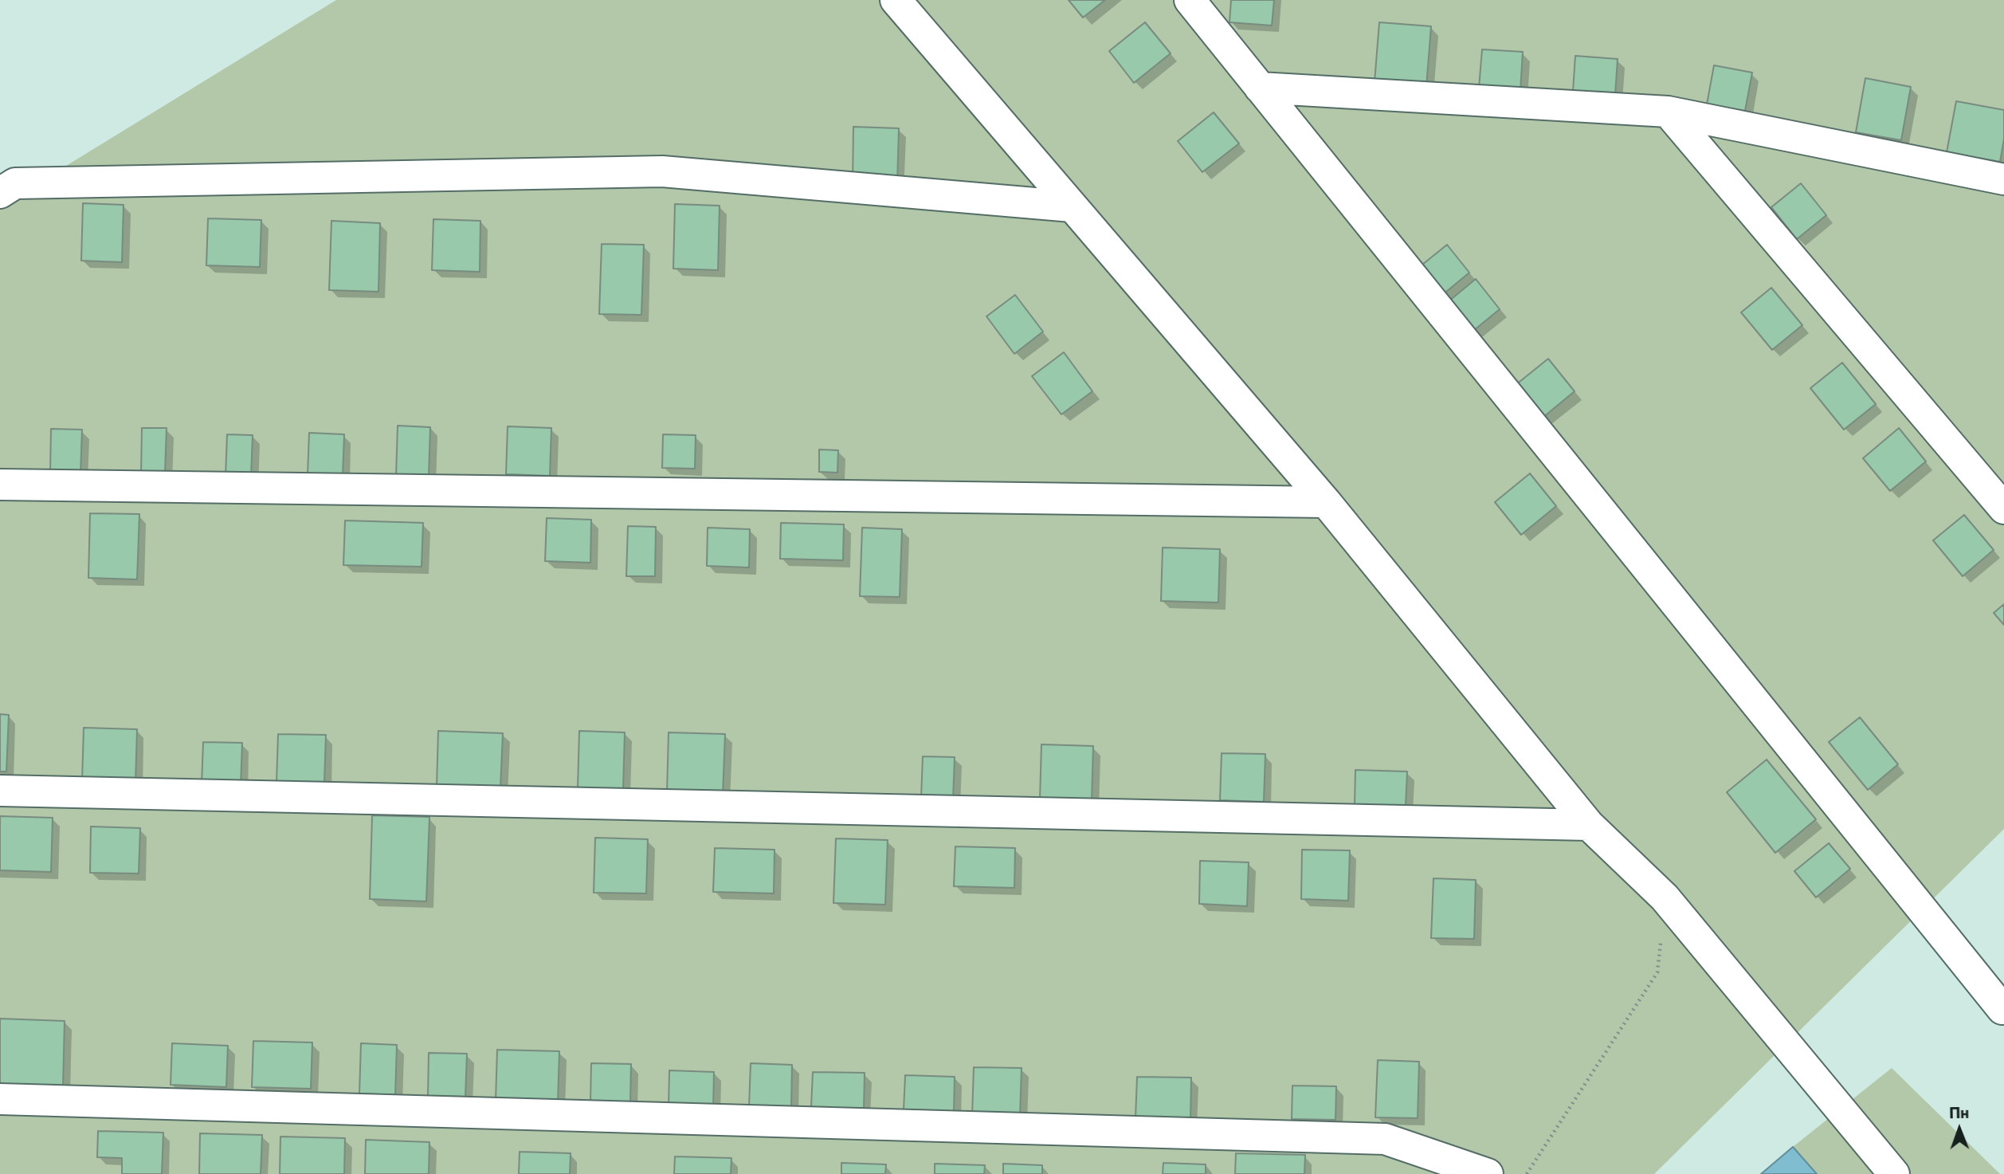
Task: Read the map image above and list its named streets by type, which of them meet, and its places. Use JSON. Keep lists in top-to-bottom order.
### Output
{
  "north": "top"
}
